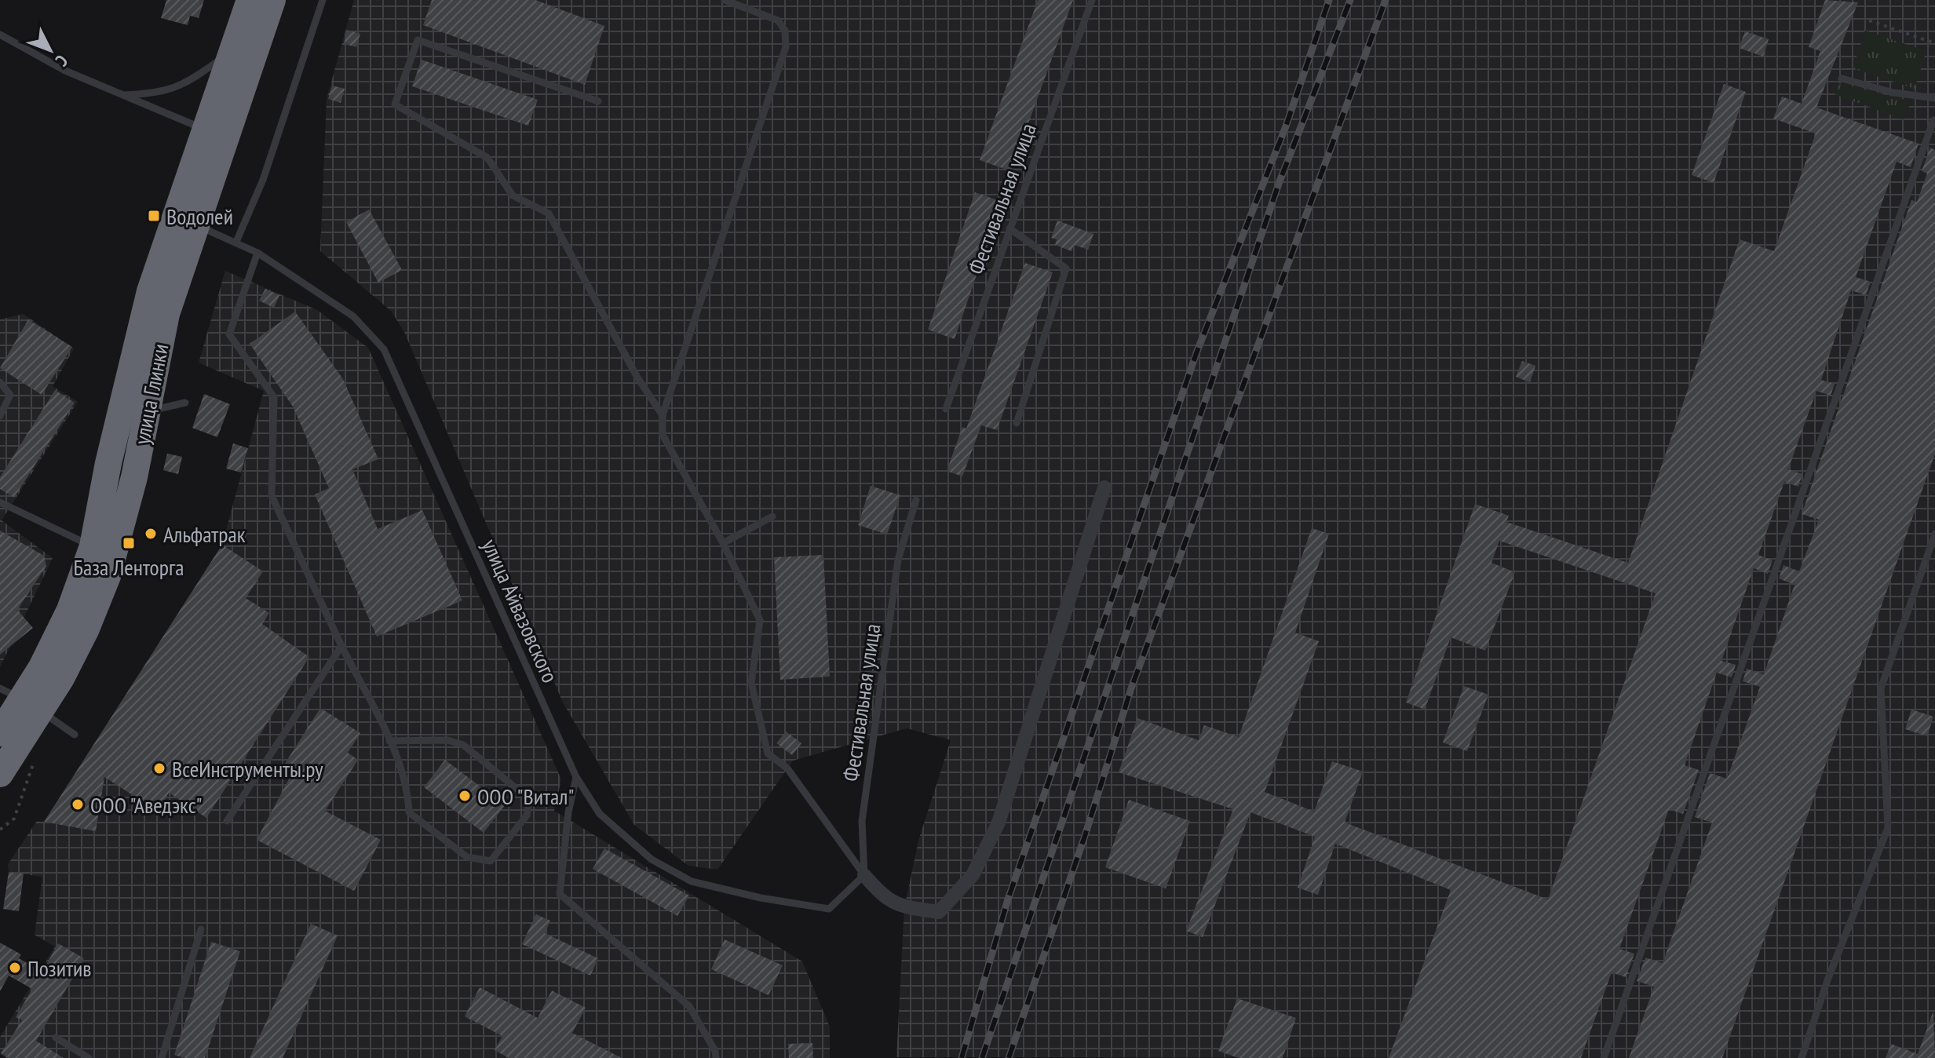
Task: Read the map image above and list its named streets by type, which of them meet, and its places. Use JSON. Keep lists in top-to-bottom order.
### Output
{
  "streets": {
    "highway": ["улица Глинки"],
    "lane": ["Фестивальная улица", "улица Айвазовского"]
  },
  "crossings": [
    ["Фестивальная улица", "улица Айвазовского"],
    ["улица Глинки", "улица Айвазовского"]
  ],
  "places": {
    "transit": ["Водолей", "База Ленторга"],
    "other": [
      "Альфатрак",
      "ВсеИнструменты.ру",
      "ООО \"Витал\"",
      "ООО \"Аведэкс\"",
      "Позитив"
    ]
  },
  "north": "bottom right"
}
